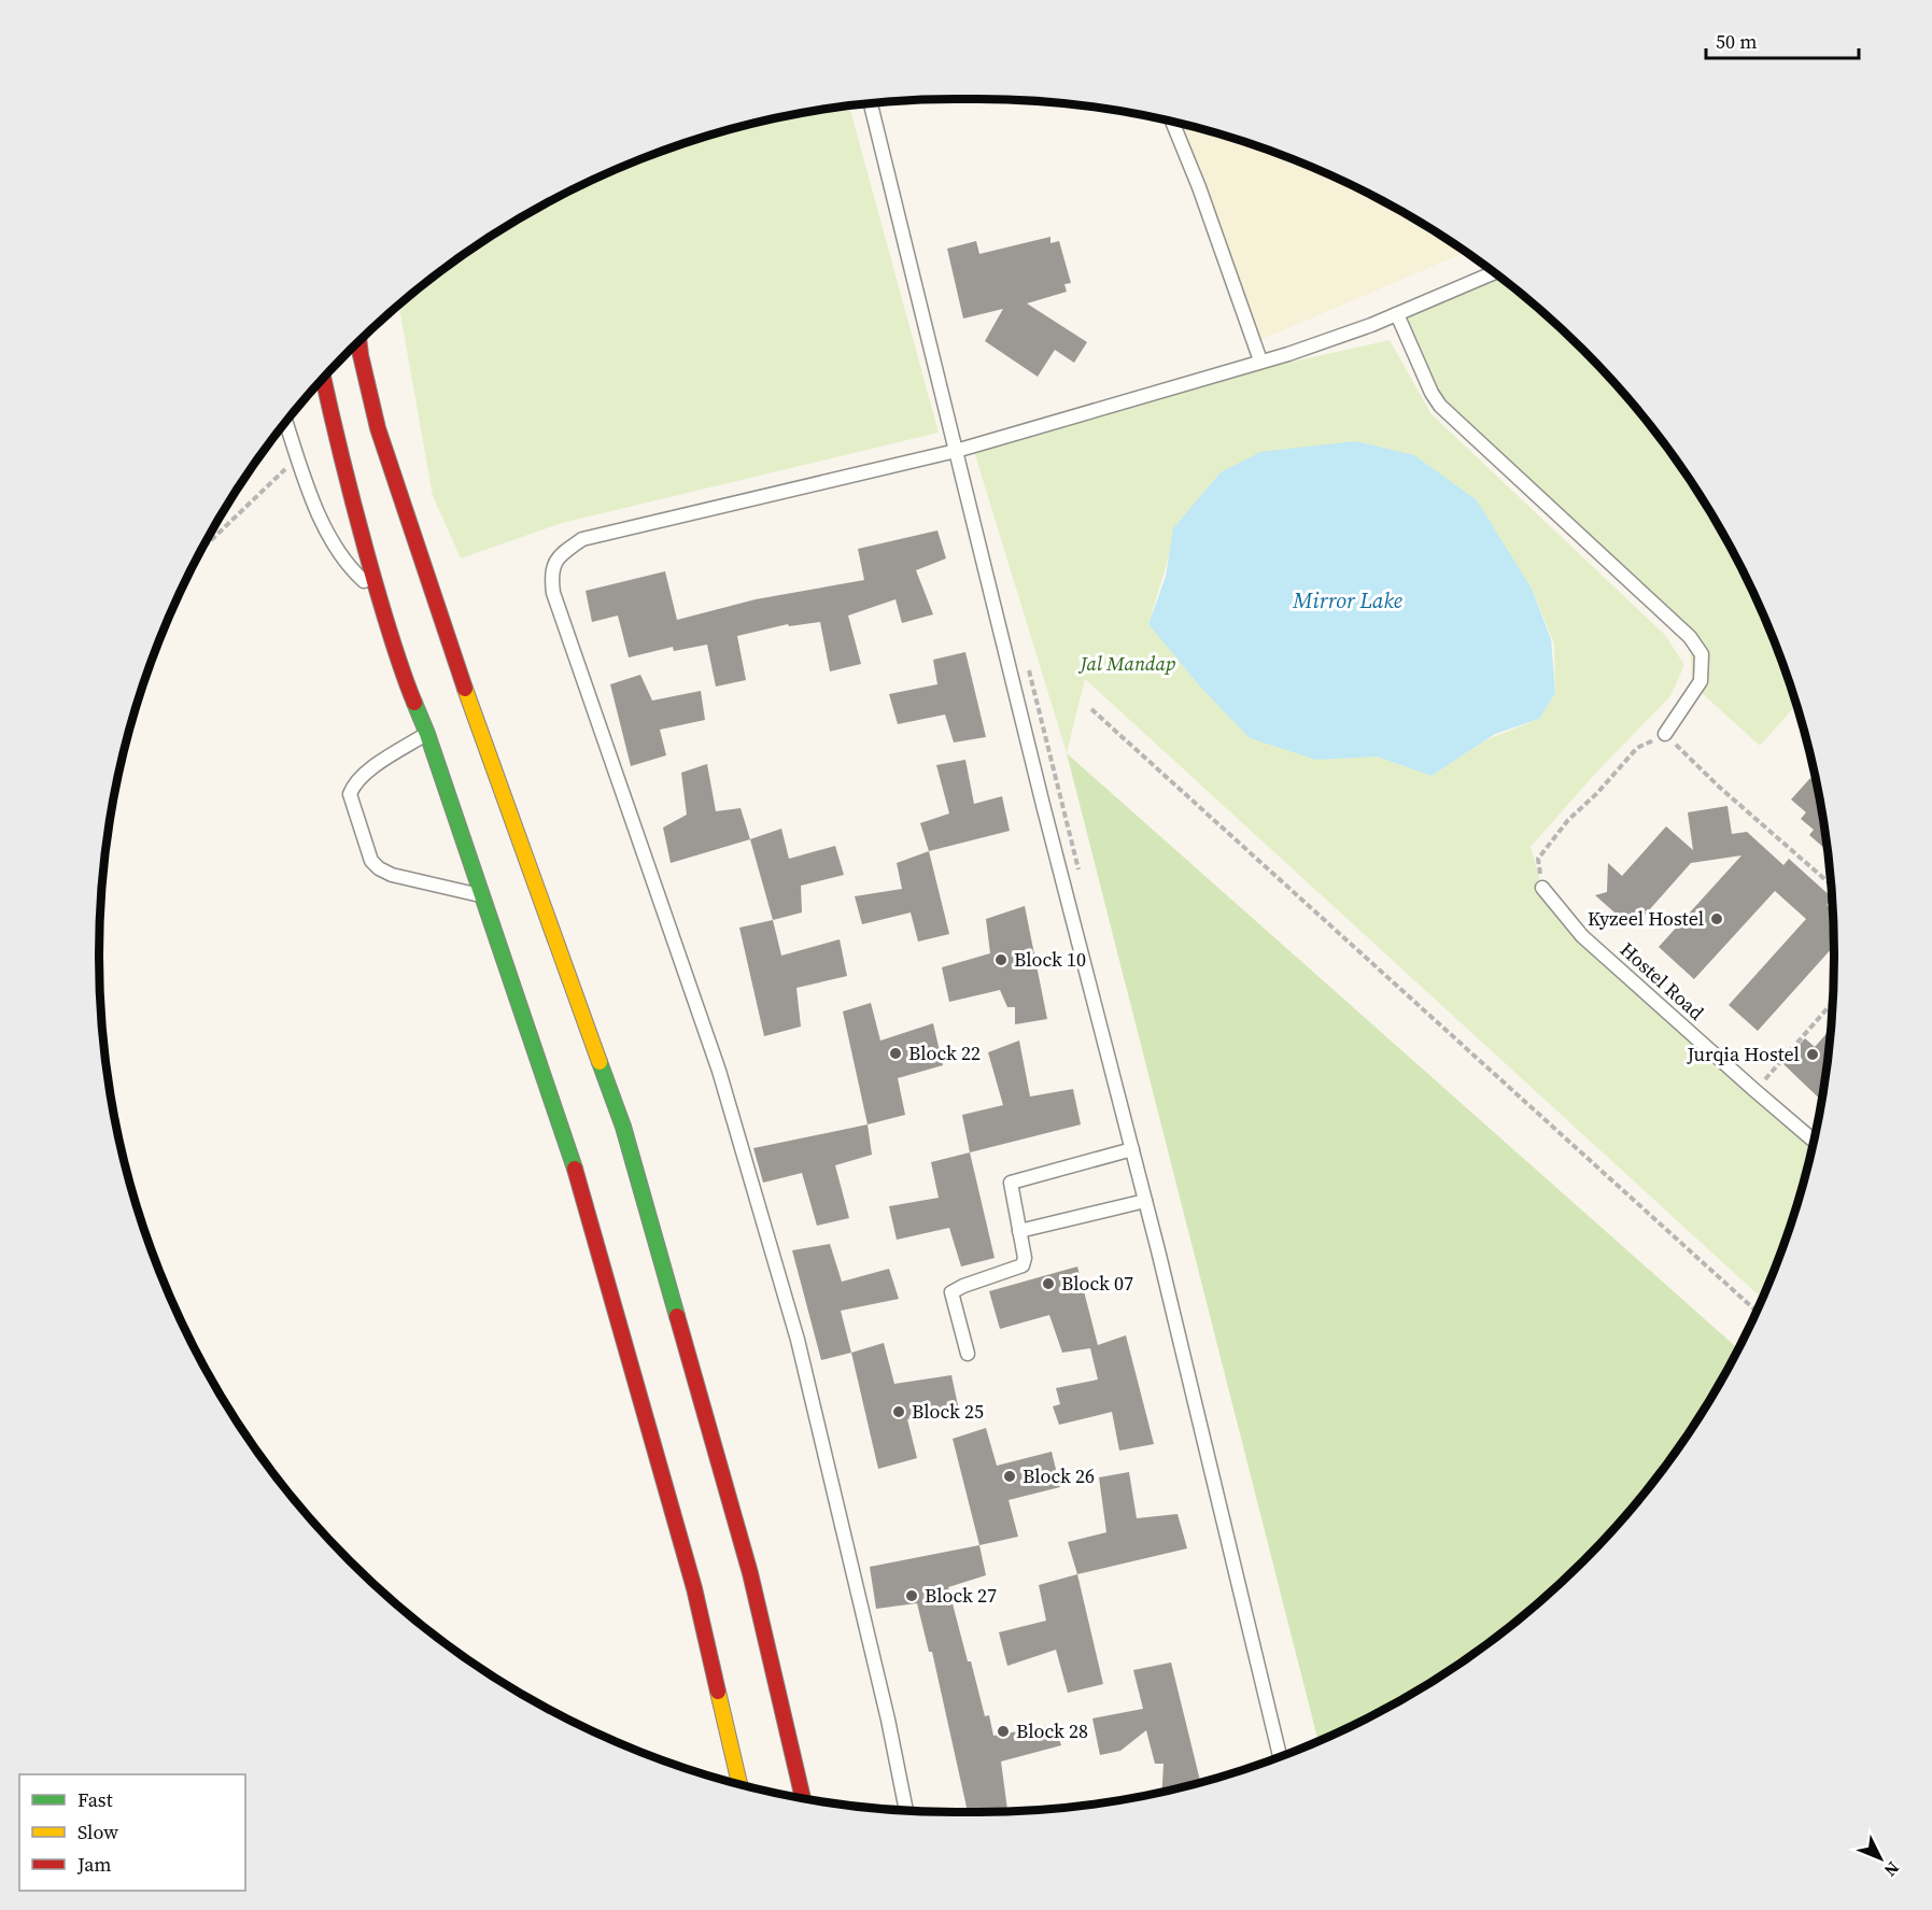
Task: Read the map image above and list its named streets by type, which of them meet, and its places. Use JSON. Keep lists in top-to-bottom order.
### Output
{
  "streets": {
    "lane": ["Hostel Road"]
  },
  "water": ["Mirror Lake"],
  "parks": ["Jal Mandap"],
  "places": [
    "Kyzeel Hostel",
    "Block 10",
    "Block 22",
    "Jurqia Hostel",
    "Block 07",
    "Block 25",
    "Block 26",
    "Block 27",
    "Block 28"
  ],
  "legend": ["Fast", "Slow", "Jam"],
  "scale_bar": "50 m",
  "north": "bottom right"
}
